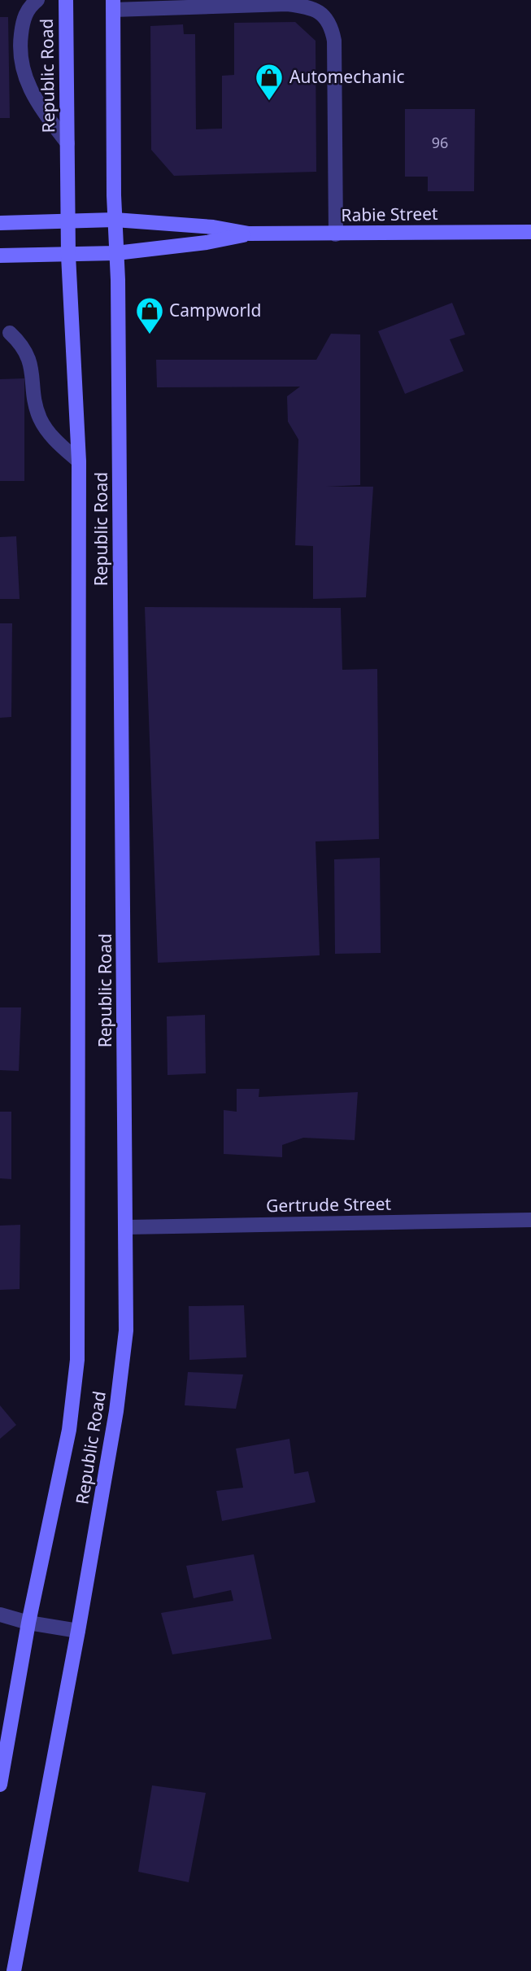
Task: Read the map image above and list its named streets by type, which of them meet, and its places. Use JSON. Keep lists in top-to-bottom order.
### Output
{
  "streets": {
    "main road": ["Republic Road", "Rabie Street"],
    "street": ["Gertrude Street"]
  },
  "crossings": [
    ["Republic Road", "Rabie Street"],
    ["Republic Road", "Gertrude Street"]
  ],
  "places": {
    "shop": ["Automechanic", "Campworld"]
  },
  "house_numbers": ["96"]
}
